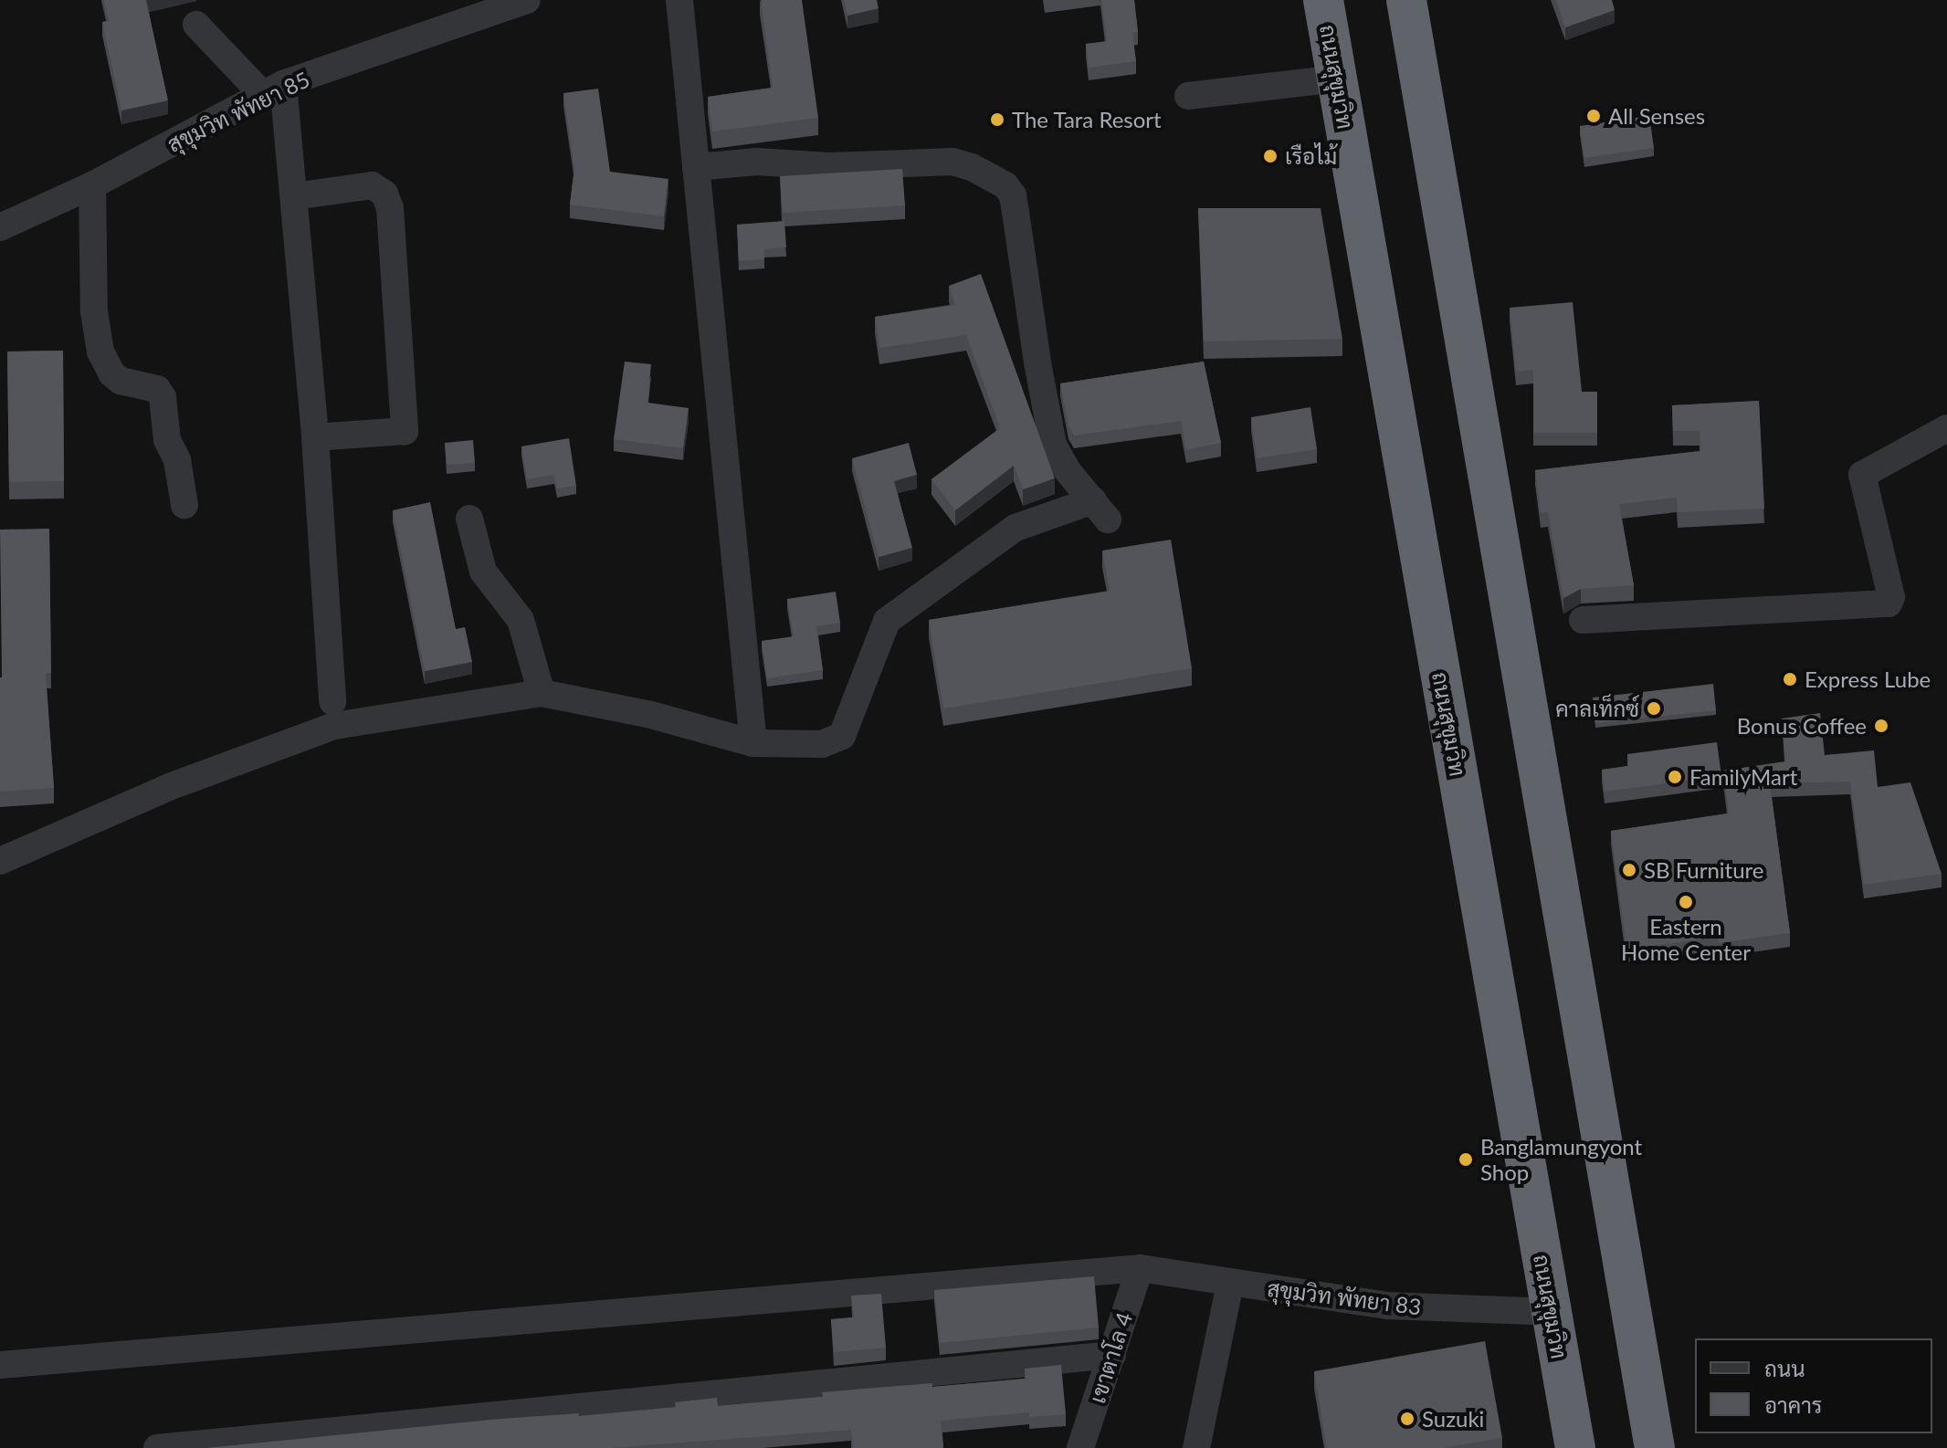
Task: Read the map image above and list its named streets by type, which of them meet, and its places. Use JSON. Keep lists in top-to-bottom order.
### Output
{
  "streets": {
    "highway": ["ถนนสุขุมวิท"],
    "street": ["สุขุมวิท พัทยา 85", "สุขุมวิท พัทยา 83", "เขาตาโล 4"]
  },
  "crossings": [
    ["ถนนสุขุมวิท", "สุขุมวิท พัทยา 83"],
    ["สุขุมวิท พัทยา 83", "เขาตาโล 4"]
  ],
  "places": [
    "All Senses",
    "The Tara Resort",
    "เรือไม้",
    "Express Lube",
    "คาลเท็กซ์",
    "Bonus Coffee",
    "FamilyMart",
    "SB Furniture",
    "Eastern Home Center",
    "Banglamungyont Shop",
    "Suzuki"
  ],
  "legend": ["ถนน", "อาคาร"]
}
